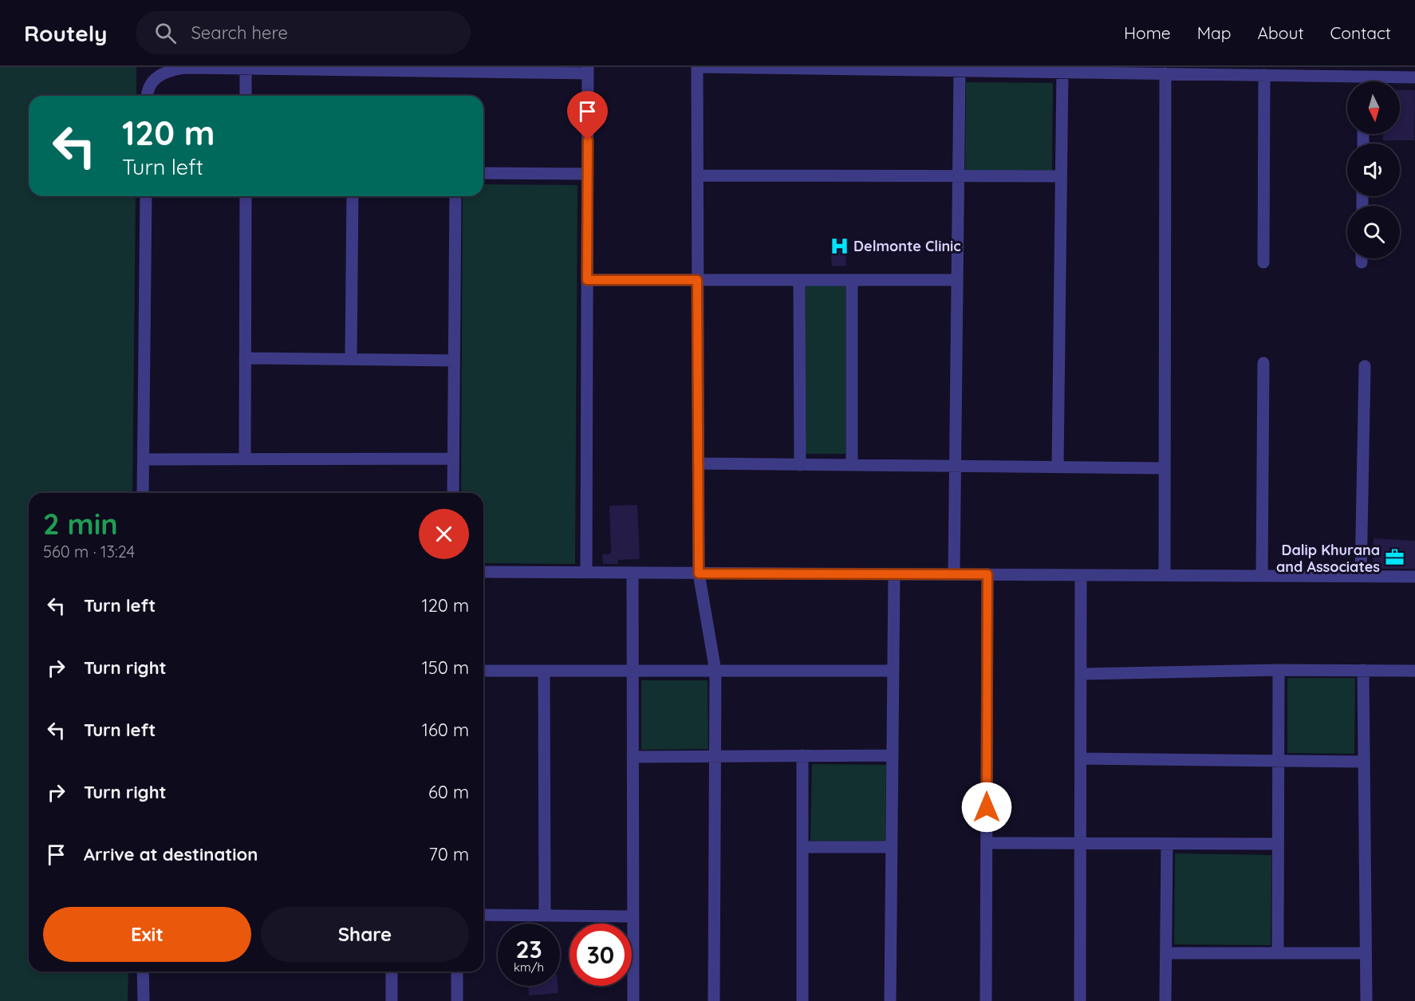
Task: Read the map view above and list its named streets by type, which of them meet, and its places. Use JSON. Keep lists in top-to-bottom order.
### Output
{
  "places": {
    "hospital": ["Delmonte Clinic"],
    "office": ["Dalip Khurana and Associates"]
  },
  "north": "bottom",
  "page": {
    "header": "Routely",
    "search": "Search here",
    "nav": [
      "Home",
      "Map",
      "About",
      "Contact"
    ],
    "turn": ["120 m", "Turn left"],
    "heading": ["2 min", "560 m · 13:24"],
    "list": [
      {
        "name": "Turn left",
        "value": "120 m"
      },
      {
        "name": "Turn right",
        "value": "150 m"
      },
      {
        "name": "Turn left",
        "value": "160 m"
      },
      {
        "name": "Turn right",
        "value": "60 m"
      },
      {
        "name": "Arrive at destination",
        "value": "70 m"
      }
    ],
    "buttons": ["Exit", "Share"],
    "speed": "23 km/h",
    "limit": "30"
  }
}
